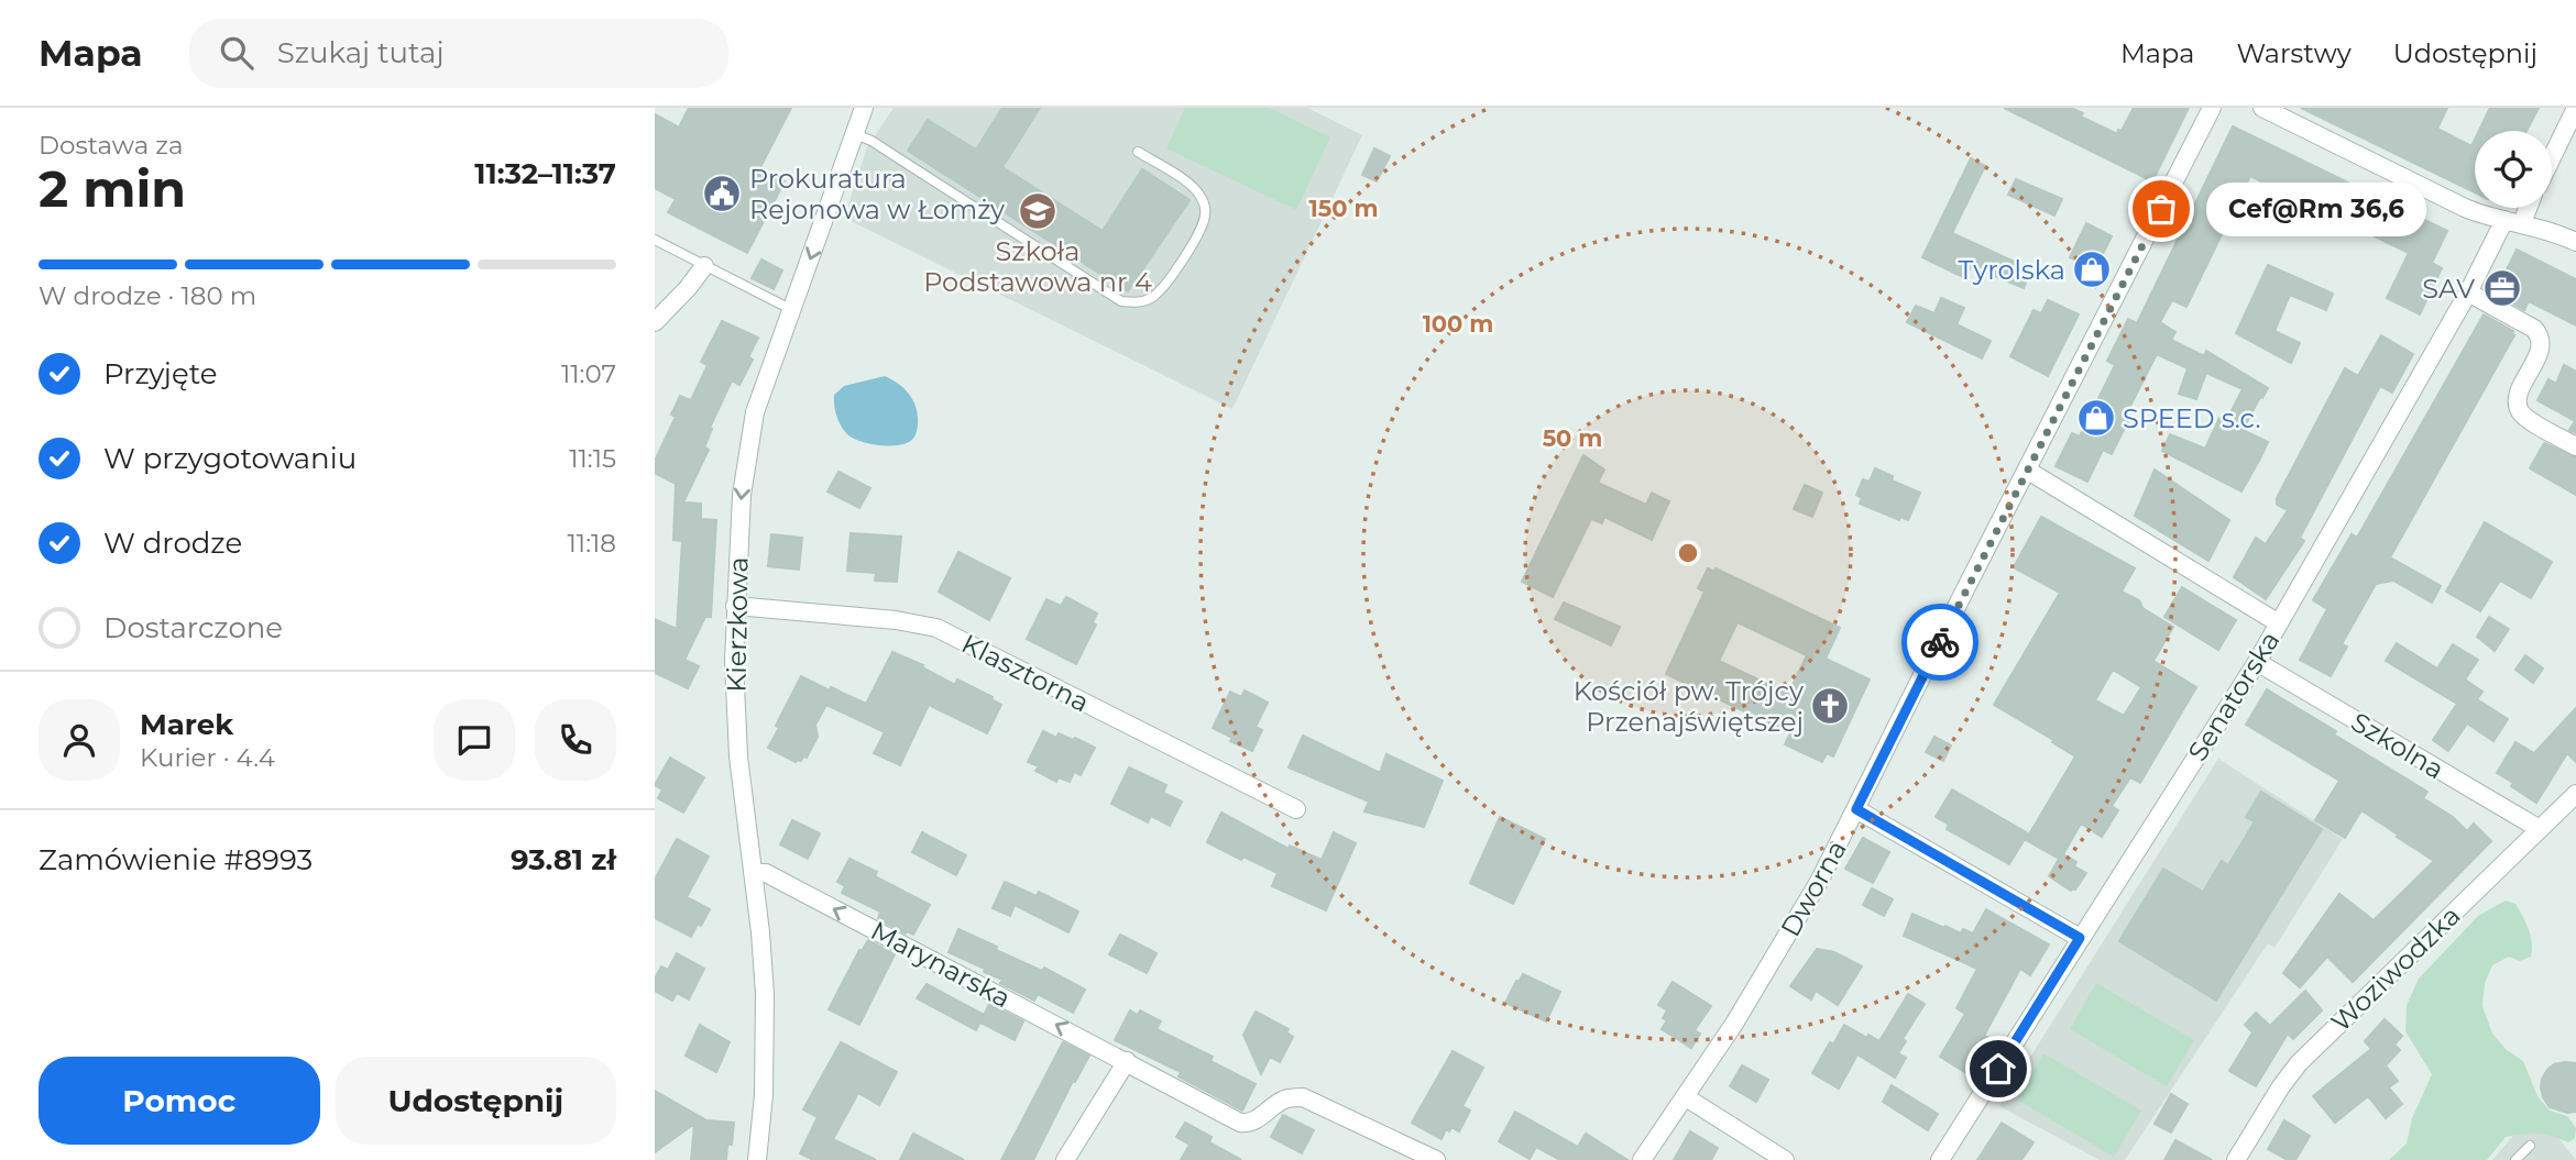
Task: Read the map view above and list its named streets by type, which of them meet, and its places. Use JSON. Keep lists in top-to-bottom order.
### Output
{
  "streets": {
    "street": [
      "Kierzkowa",
      "Klasztorna",
      "Senatorska",
      "Szkolna",
      "Dworna",
      "Marynarska",
      "Woziwodzka"
    ]
  },
  "crossings": [
    ["Kierzkowa", "Klasztorna"],
    ["Kierzkowa", "Marynarska"],
    ["Senatorska", "Szkolna"],
    ["Szkolna", "Woziwodzka"]
  ],
  "one_way": ["Kierzkowa", "Marynarska"],
  "places": {
    "public building": ["Prokuratura Rejonowa w Łomży"],
    "other": ["Cef@Rm 36,6"],
    "school or university": ["Szkoła Podstawowa nr 4"],
    "shop": ["Tyrolska", "SPEED s.c."],
    "office": ["SAV"],
    "church": ["Kościół pw. Trójcy Przenajświętszej"]
  },
  "page": {
    "header": "Mapa",
    "search": "Szukaj tutaj",
    "nav": ["Mapa", "Warstwy", "Udostępnij"],
    "heading": ["2 min", "Dostawa za", "11:32–11:37"],
    "panel": [
      "Marek",
      "Kurier · 4.4",
      "Zamówienie #8993",
      "93.81 zł"
    ],
    "bubble": "Cef@Rm 36,6",
    "bar": "W drodze · 180 m",
    "list": [
      ["Przyjęte", "11:07"],
      ["W przygotowaniu", "11:15"],
      ["W drodze", "11:18"],
      "Dostarczone"
    ],
    "buttons": ["Pomoc", "Udostępnij"]
  },
  "rings": ["150 m", "100 m", "50 m"]
}
